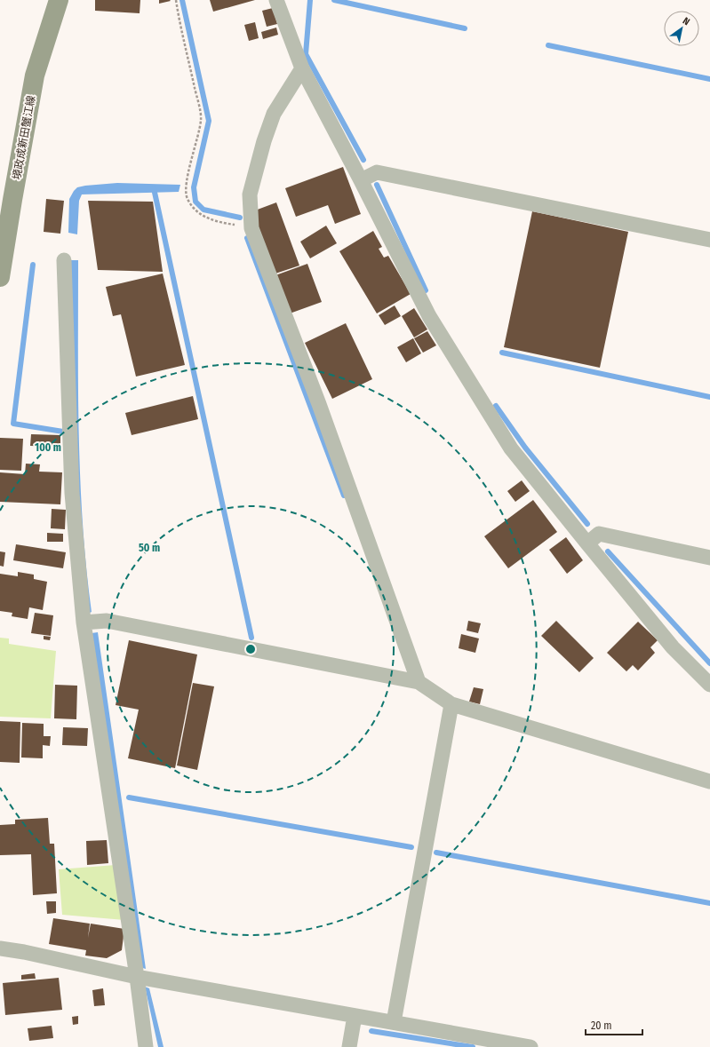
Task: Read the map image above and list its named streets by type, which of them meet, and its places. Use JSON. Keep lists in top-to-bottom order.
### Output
{
  "streets": {
    "main road": ["境政成新田蟹江線"]
  },
  "scale_bar": "20 m",
  "north": "top right",
  "rings": ["100 m", "50 m"]
}
